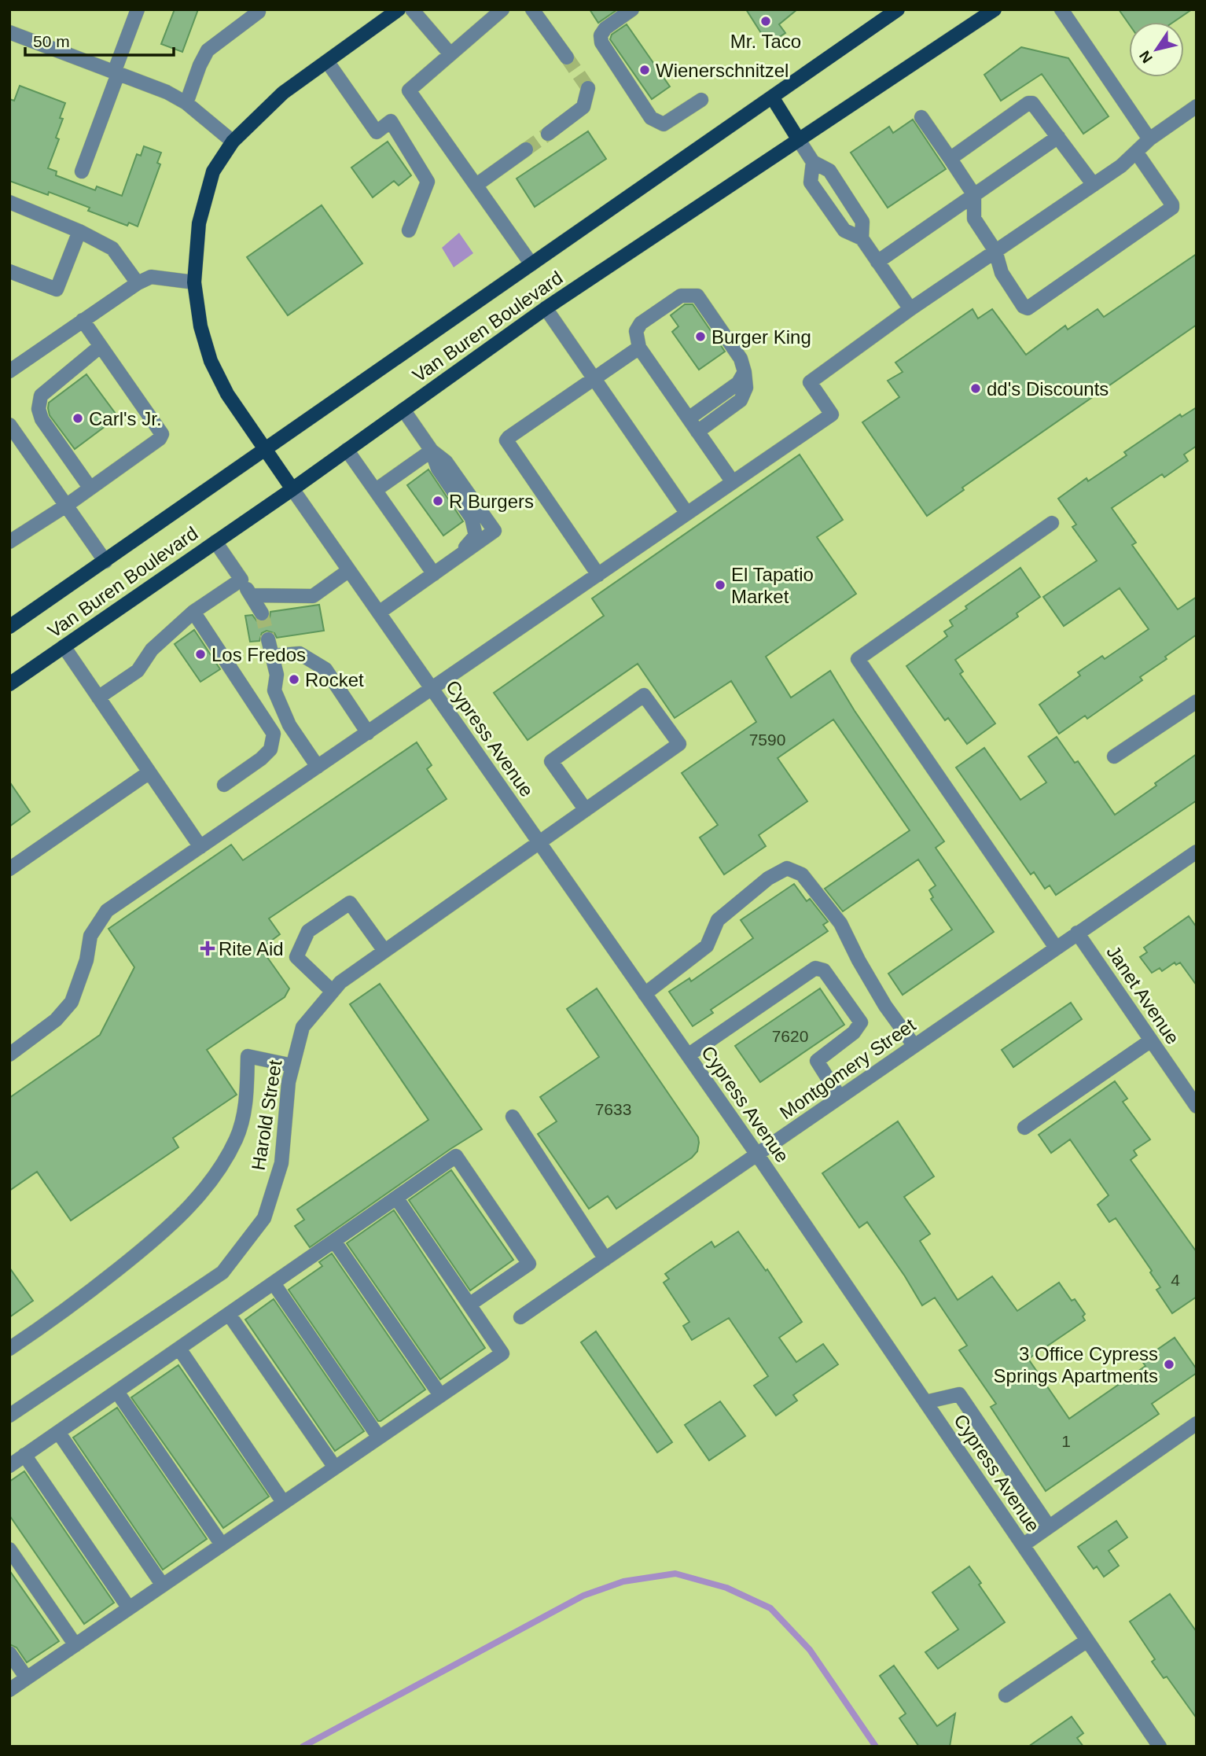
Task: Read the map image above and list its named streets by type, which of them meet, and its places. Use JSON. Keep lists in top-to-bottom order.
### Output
{
  "streets": {
    "main road": ["Van Buren Boulevard"],
    "street": [
      "Cypress Avenue",
      "Janet Avenue",
      "Montgomery Street",
      "Harold Street"
    ]
  },
  "crossings": [
    ["Van Buren Boulevard", "Cypress Avenue"],
    ["Cypress Avenue", "Montgomery Street"],
    ["Cypress Avenue", "Harold Street"],
    ["Janet Avenue", "Montgomery Street"]
  ],
  "places": {
    "other": [
      "Mr. Taco",
      "Wienerschnitzel",
      "Burger King",
      "dd's Discounts",
      "Carl's Jr.",
      "R Burgers",
      "El Tapatio Market",
      "Los Fredos",
      "Rocket",
      "3 Office Cypress Springs Apartments"
    ],
    "health": ["Rite Aid"]
  },
  "house_numbers": [
    "7590",
    "7620",
    "7633",
    "4",
    "1"
  ],
  "scale_bar": "50 m",
  "north": "bottom left"
}
